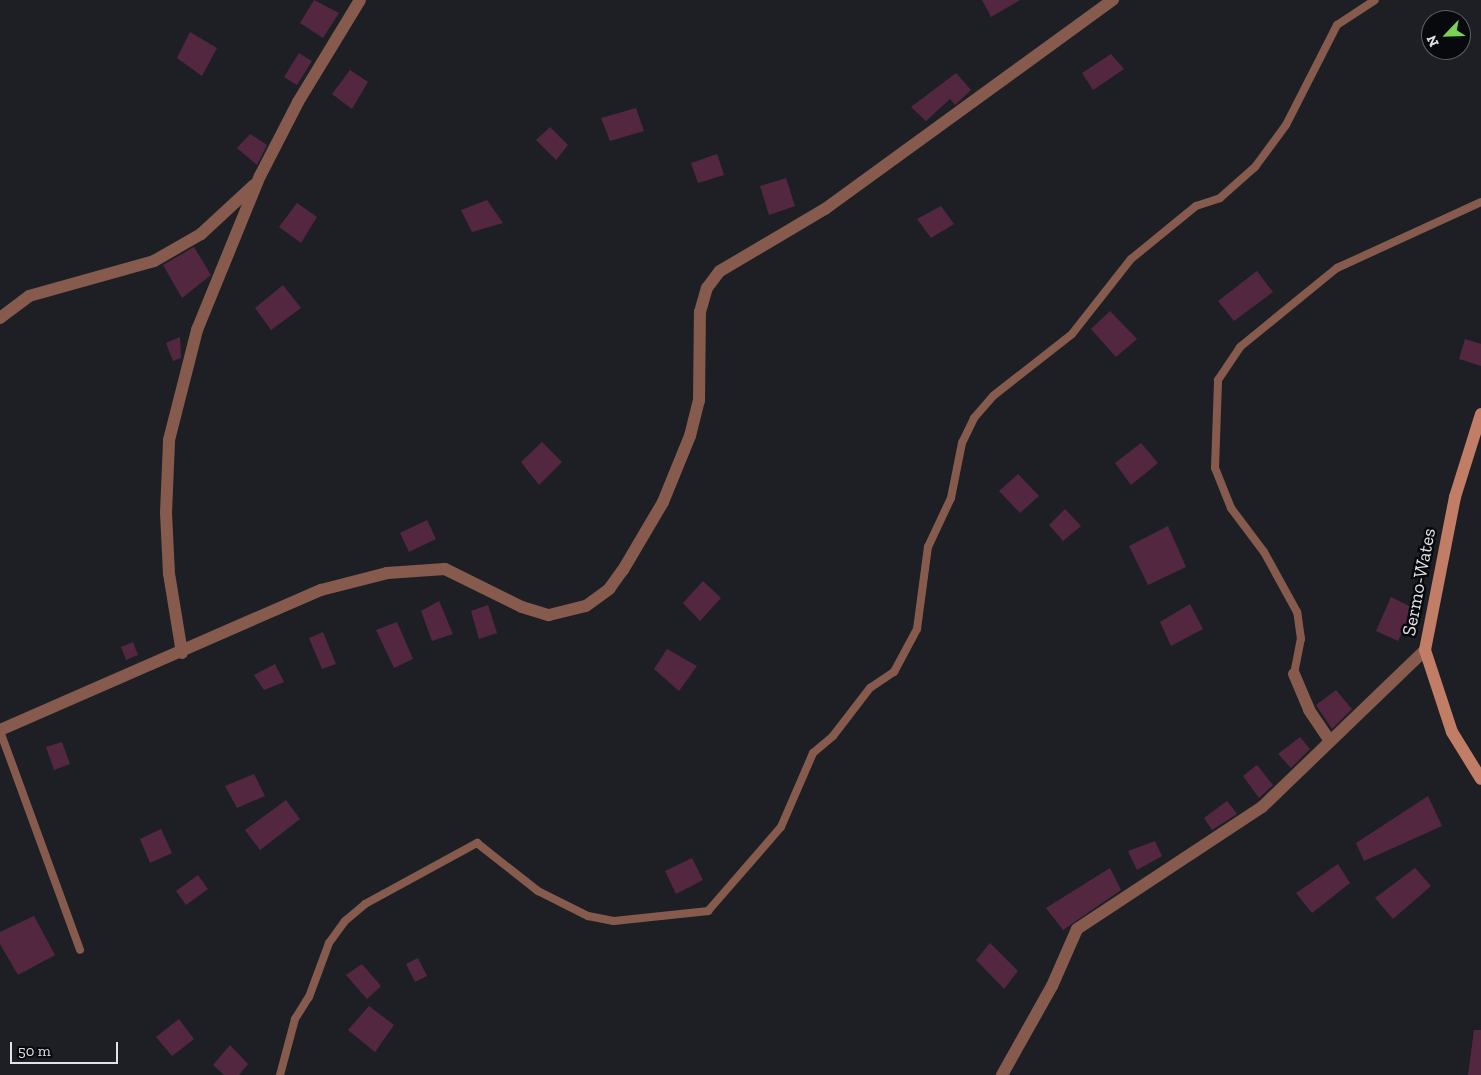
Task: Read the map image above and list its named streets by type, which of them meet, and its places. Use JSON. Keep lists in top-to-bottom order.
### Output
{
  "streets": {
    "main road": ["Sermo-Wates"]
  },
  "scale_bar": "50 m",
  "north": "bottom left"
}
